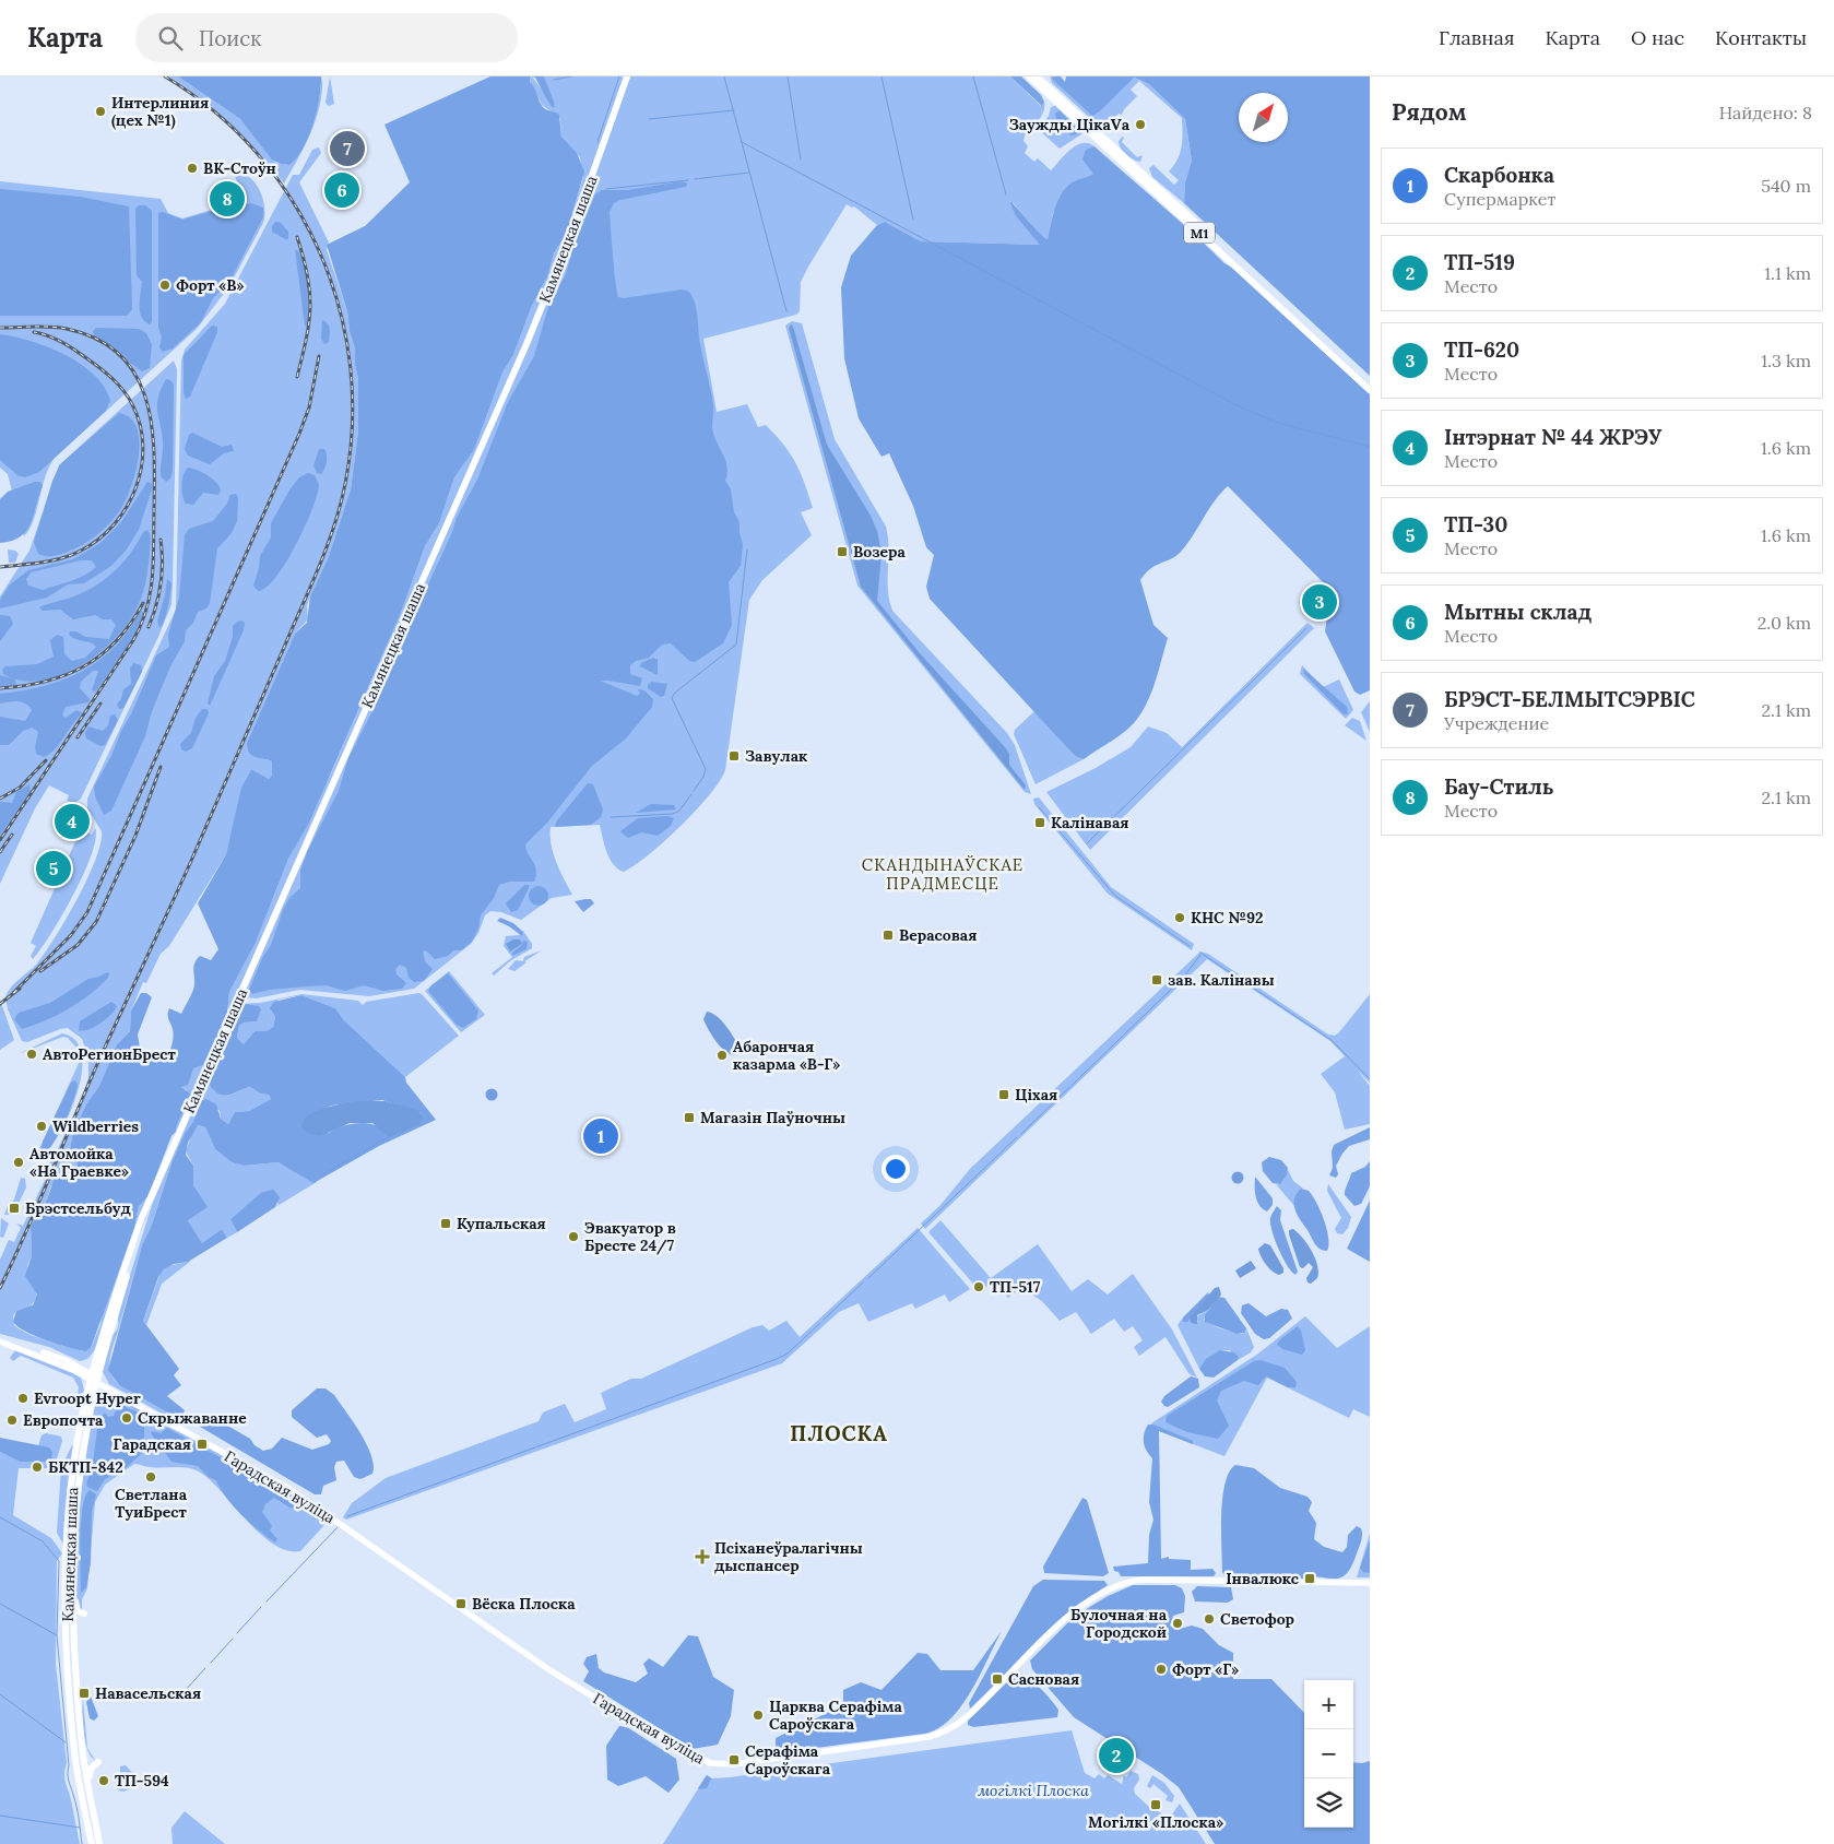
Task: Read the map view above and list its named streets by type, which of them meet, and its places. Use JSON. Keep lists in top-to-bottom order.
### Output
{
  "streets": {
    "main road": ["М1", "Камянецкая шаша", "Гарадская вуліца"]
  },
  "crossings": [
    ["Камянецкая шаша", "Гарадская вуліца"]
  ],
  "districts": ["СКАНДЫНАЎСКАЕ ПРАДМЕСЦЕ", "ПЛОСКА"],
  "parks": ["могілкі Плоска"],
  "places": {
    "other": [
      "Интерлиния (цех №1)",
      "Заужды ЦікаVа",
      "ВК-Стоўн",
      "Форт «В»",
      "КНС №92",
      "АвтоРегионБрест",
      "Абарончая казарма «В-Г»",
      "Wildberries",
      "Автомойка «На Граевке»",
      "Эвакуатор в Бресте 24/7",
      "ТП-517",
      "Evroopt Hyper",
      "Скрыжаванне",
      "Европочта",
      "БКТП-842",
      "Светлана ТуиБрест",
      "Светофор",
      "Булочная на Городской",
      "Форт «Г»",
      "Царква Серафіма Сароўскага",
      "ТП-594"
    ],
    "transit": [
      "Возера",
      "Завулак",
      "Калінавая",
      "Верасовая",
      "зав. Калінавы",
      "Ціхая",
      "Магазін Паўночны",
      "Брэстсельбуд",
      "Купальская",
      "Гарадская",
      "Інвалюкс",
      "Вёска Плоска",
      "Сасновая",
      "Навасельская",
      "Серафіма Сароўскага",
      "Могілкі «Плоска»"
    ],
    "health": ["Псіханеўралагічны дыспансер"]
  },
  "north": "top right",
  "page": {
    "header": "Карта",
    "search": "Поиск",
    "nav": [
      "Главная",
      "Карта",
      "О нас",
      "Контакты"
    ],
    "heading": ["Рядом", "Найдено: 8"],
    "pins": [
      "7",
      "6",
      "8",
      "3",
      "4",
      "5",
      "1",
      "2"
    ],
    "list": [
      {
        "mark": "1",
        "name": "Скарбонка",
        "note": "Супермаркет",
        "value": "540 m"
      },
      {
        "mark": "2",
        "name": "ТП-519",
        "note": "Место",
        "value": "1.1 km"
      },
      {
        "mark": "3",
        "name": "ТП-620",
        "note": "Место",
        "value": "1.3 km"
      },
      {
        "mark": "4",
        "name": "Інтэрнат № 44 ЖРЭУ",
        "note": "Место",
        "value": "1.6 km"
      },
      {
        "mark": "5",
        "name": "ТП-30",
        "note": "Место",
        "value": "1.6 km"
      },
      {
        "mark": "6",
        "name": "Мытны склад",
        "note": "Место",
        "value": "2.0 km"
      },
      {
        "mark": "7",
        "name": "БРЭСТ-БЕЛМЫТСЭРВІС",
        "note": "Учреждение",
        "value": "2.1 km"
      },
      {
        "mark": "8",
        "name": "Бау-Стиль",
        "note": "Место",
        "value": "2.1 km"
      }
    ],
    "map_buttons": ["+", "−"]
  }
}
